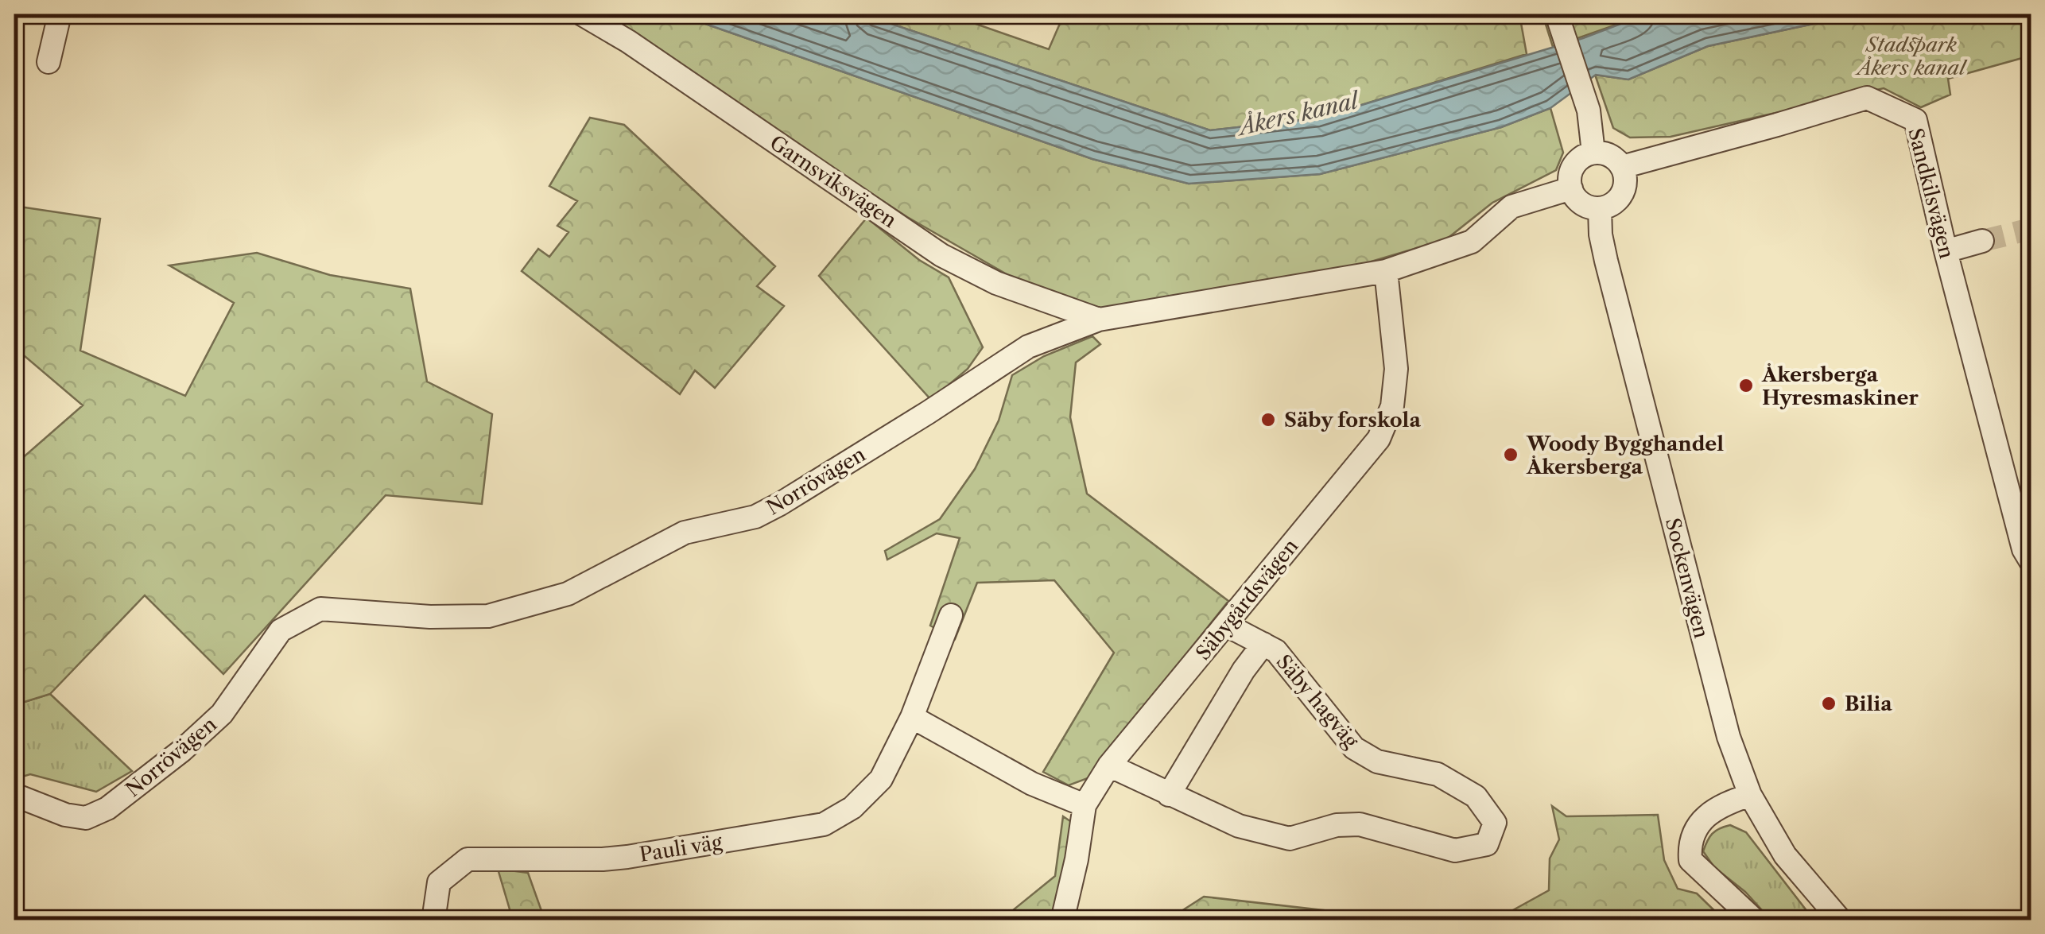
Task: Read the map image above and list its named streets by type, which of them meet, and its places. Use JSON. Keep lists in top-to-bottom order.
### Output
{
  "streets": {
    "street": [
      "Garnsviksvägen",
      "Sandkilsvägen",
      "Norrövägen",
      "Sockenvägen",
      "Säbygårdsvägen",
      "Säby hagväg",
      "Pauli väg"
    ]
  },
  "crossings": [
    ["Garnsviksvägen", "Norrövägen"],
    ["Sandkilsvägen", "Norrövägen"],
    ["Sandkilsvägen", "Sockenvägen"],
    ["Norrövägen", "Sockenvägen"],
    ["Norrövägen", "Säbygårdsvägen"],
    ["Säbygårdsvägen", "Säby hagväg"]
  ],
  "water": ["Åkers kanal"],
  "parks": ["Stadspark Åkers kanal"],
  "places": [
    "Åkersberga Hyresmaskiner",
    "Säby forskola",
    "Woody Bygghandel Åkersberga",
    "Bilia"
  ]
}
